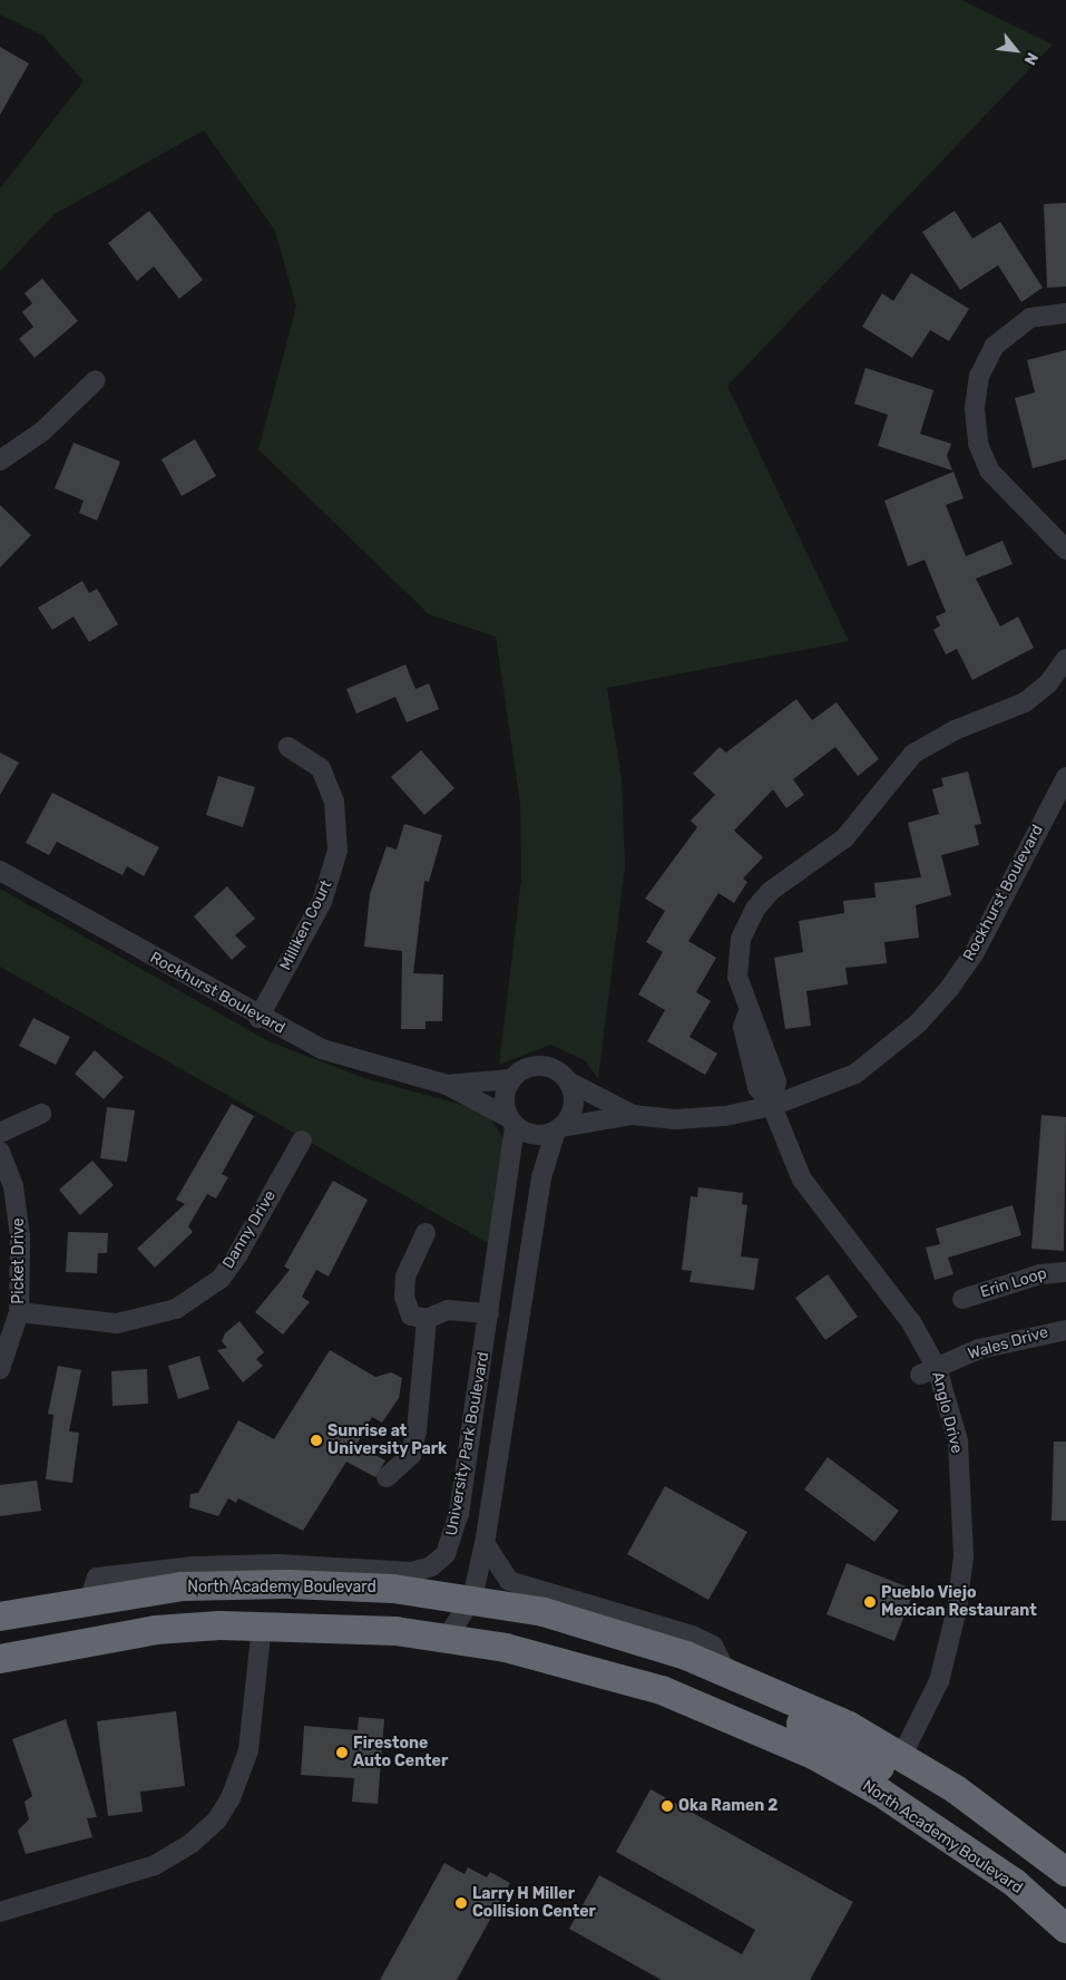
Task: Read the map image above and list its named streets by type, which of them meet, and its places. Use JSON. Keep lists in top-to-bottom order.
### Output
{
  "streets": {
    "highway": ["North Academy Boulevard"],
    "street": [
      "Rockhurst Boulevard",
      "Milliken Court",
      "Danny Drive",
      "Picket Drive",
      "Erin Loop",
      "Wales Drive",
      "Anglo Drive",
      "University Park Boulevard"
    ]
  },
  "crossings": [
    ["Rockhurst Boulevard", "Milliken Court"],
    ["Rockhurst Boulevard", "Anglo Drive"],
    ["Rockhurst Boulevard", "University Park Boulevard"],
    ["Danny Drive", "Picket Drive"],
    ["Wales Drive", "Anglo Drive"],
    ["Anglo Drive", "North Academy Boulevard"],
    ["University Park Boulevard", "North Academy Boulevard"]
  ],
  "places": [
    "Sunrise at University Park",
    "Pueblo Viejo Mexican Restaurant",
    "Firestone Auto Center",
    "Oka Ramen 2",
    "Larry H Miller Collision Center"
  ],
  "north": "bottom right"
}
